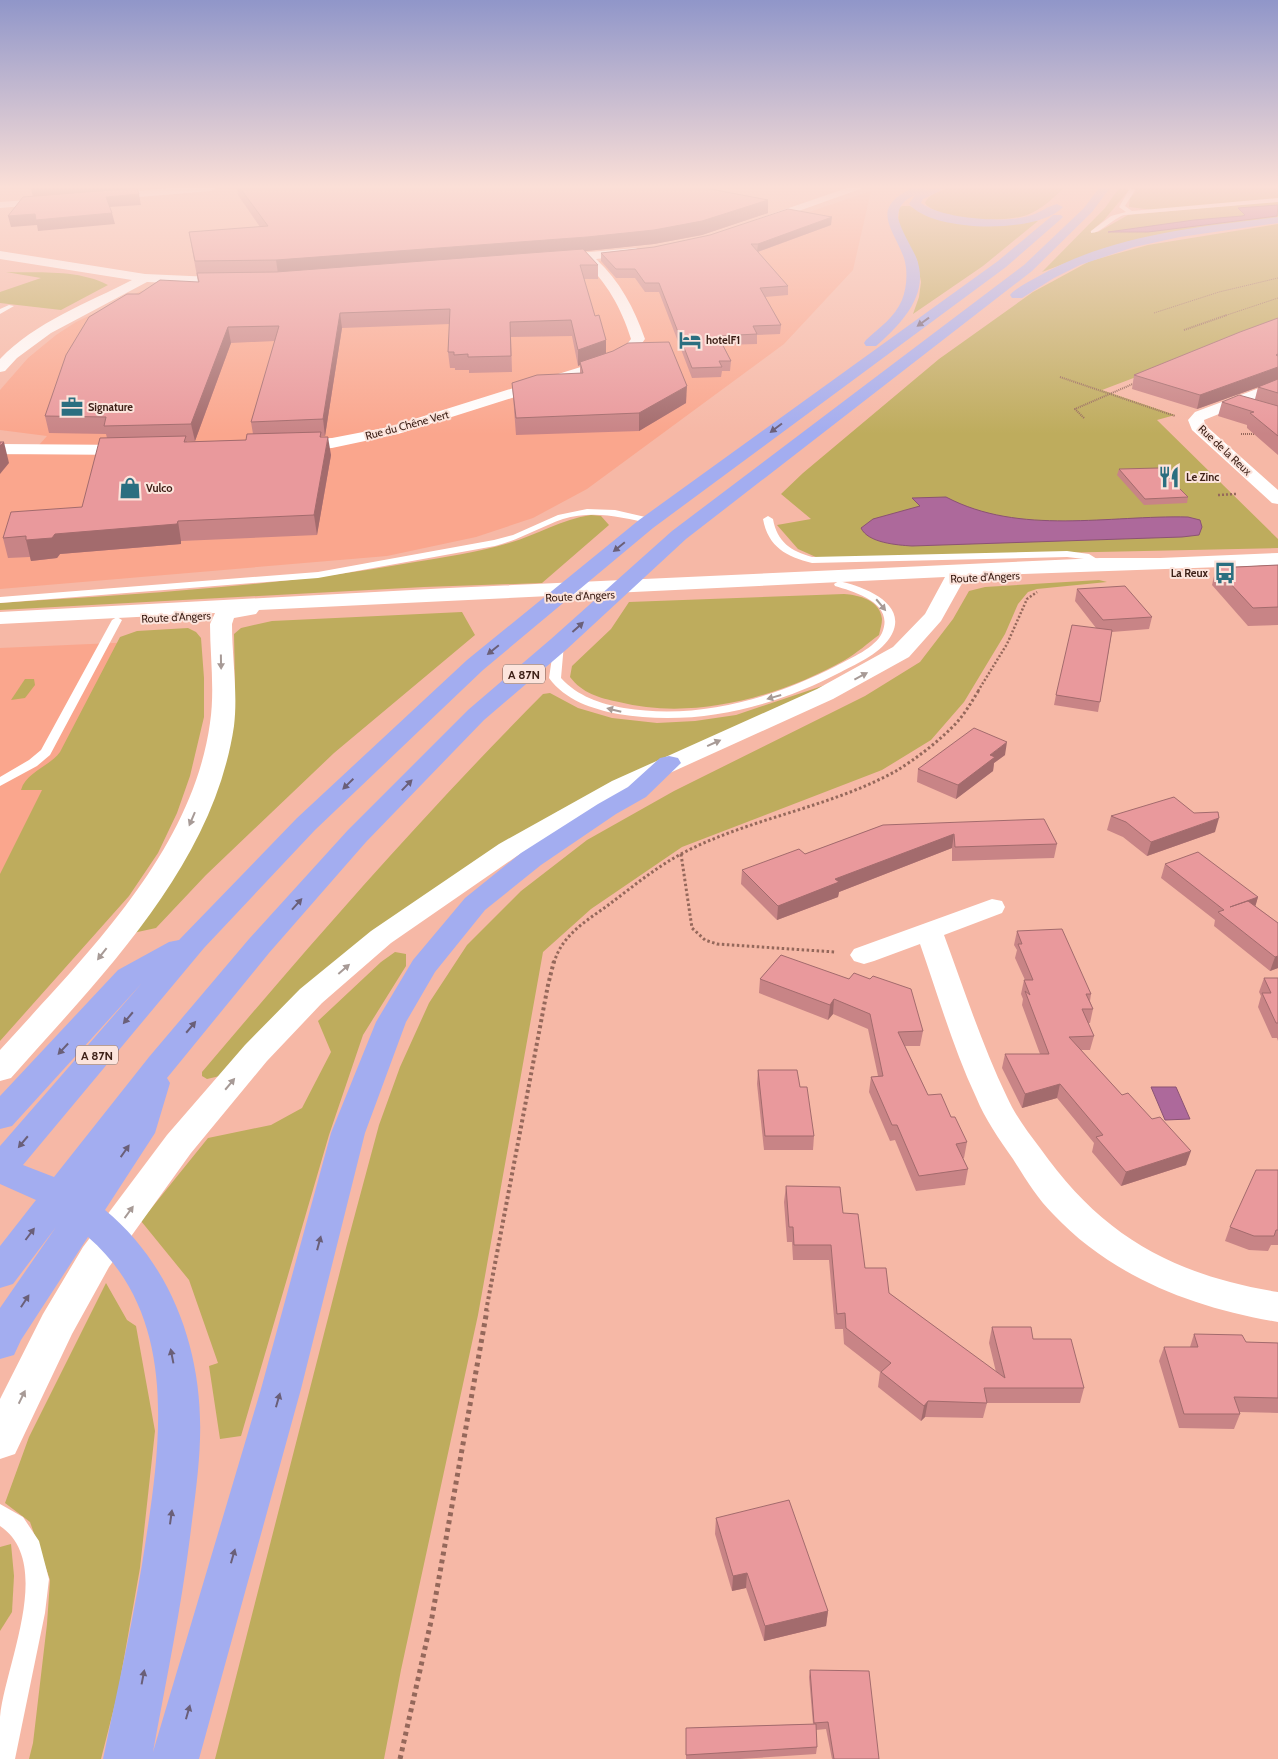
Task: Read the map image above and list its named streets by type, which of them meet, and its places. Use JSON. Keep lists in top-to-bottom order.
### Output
{
  "streets": {
    "highway": ["A 87N"],
    "street": ["Rue du Chêne Vert", "Rue de la Reux", "Route d’Angers"]
  },
  "places": {
    "hotel": ["hotelF1"],
    "office": ["Signature"],
    "restaurant": ["Le Zinc"],
    "shop": ["Vulco"],
    "bus stop": ["La Reux"]
  }
}
